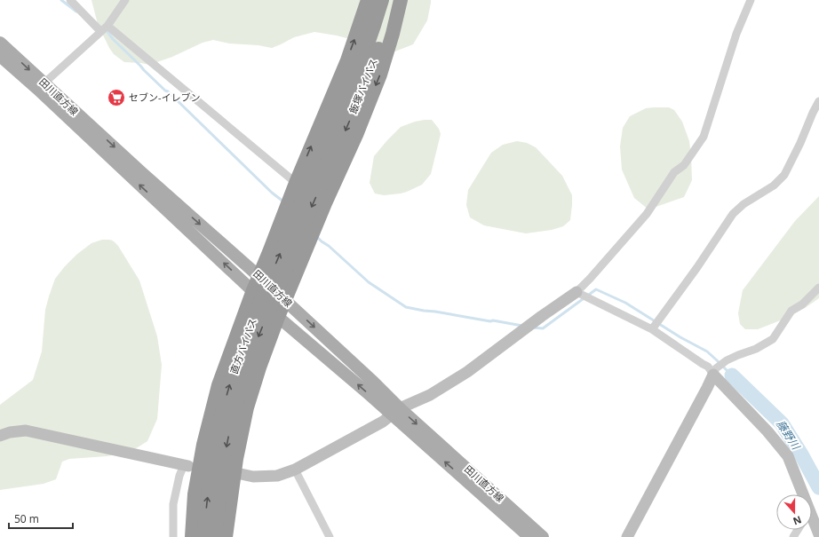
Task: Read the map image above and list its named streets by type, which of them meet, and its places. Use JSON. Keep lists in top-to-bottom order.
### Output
{
  "streets": {
    "highway": ["飯塚バイパス", "直方バイパス"],
    "main road": ["田川直方線"]
  },
  "crossings": [
    ["飯塚バイパス", "直方バイパス"]
  ],
  "water": ["藤野川"],
  "places": {
    "supermarket": ["セブン-イレブン"]
  },
  "scale_bar": "50 m",
  "north": "bottom"
}
